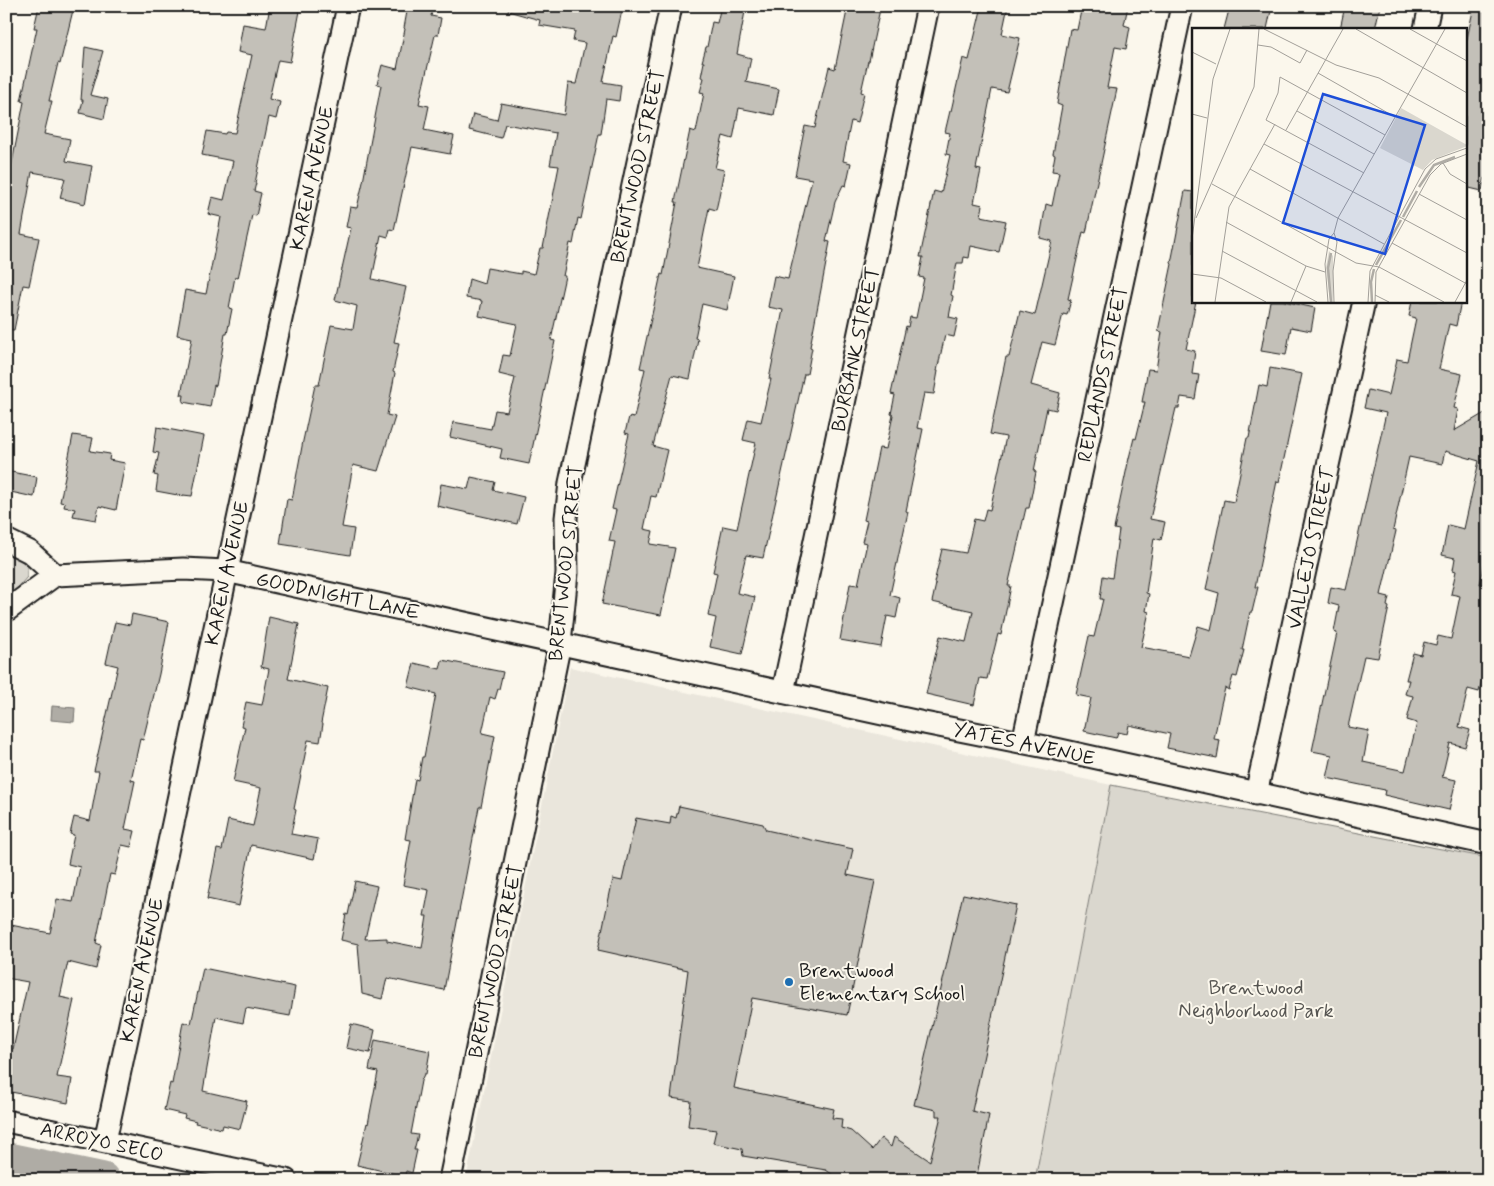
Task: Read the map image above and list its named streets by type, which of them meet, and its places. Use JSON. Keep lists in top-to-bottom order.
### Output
{
  "streets": {
    "street": [
      "BRENTWOOD STREET",
      "KAREN AVENUE",
      "BURBANK STREET",
      "REDLANDS STREET",
      "VALLEJO STREET",
      "GOODNIGHT LANE",
      "YATES AVENUE",
      "ARROYO SECO"
    ]
  },
  "crossings": [
    ["BRENTWOOD STREET", "GOODNIGHT LANE"],
    ["BRENTWOOD STREET", "YATES AVENUE"],
    ["KAREN AVENUE", "GOODNIGHT LANE"],
    ["KAREN AVENUE", "ARROYO SECO"],
    ["BURBANK STREET", "YATES AVENUE"],
    ["REDLANDS STREET", "YATES AVENUE"],
    ["VALLEJO STREET", "YATES AVENUE"],
    ["GOODNIGHT LANE", "YATES AVENUE"]
  ],
  "parks": ["Brentwood Neighborhood Park"],
  "places": ["Brentwood Elementary School"]
}
